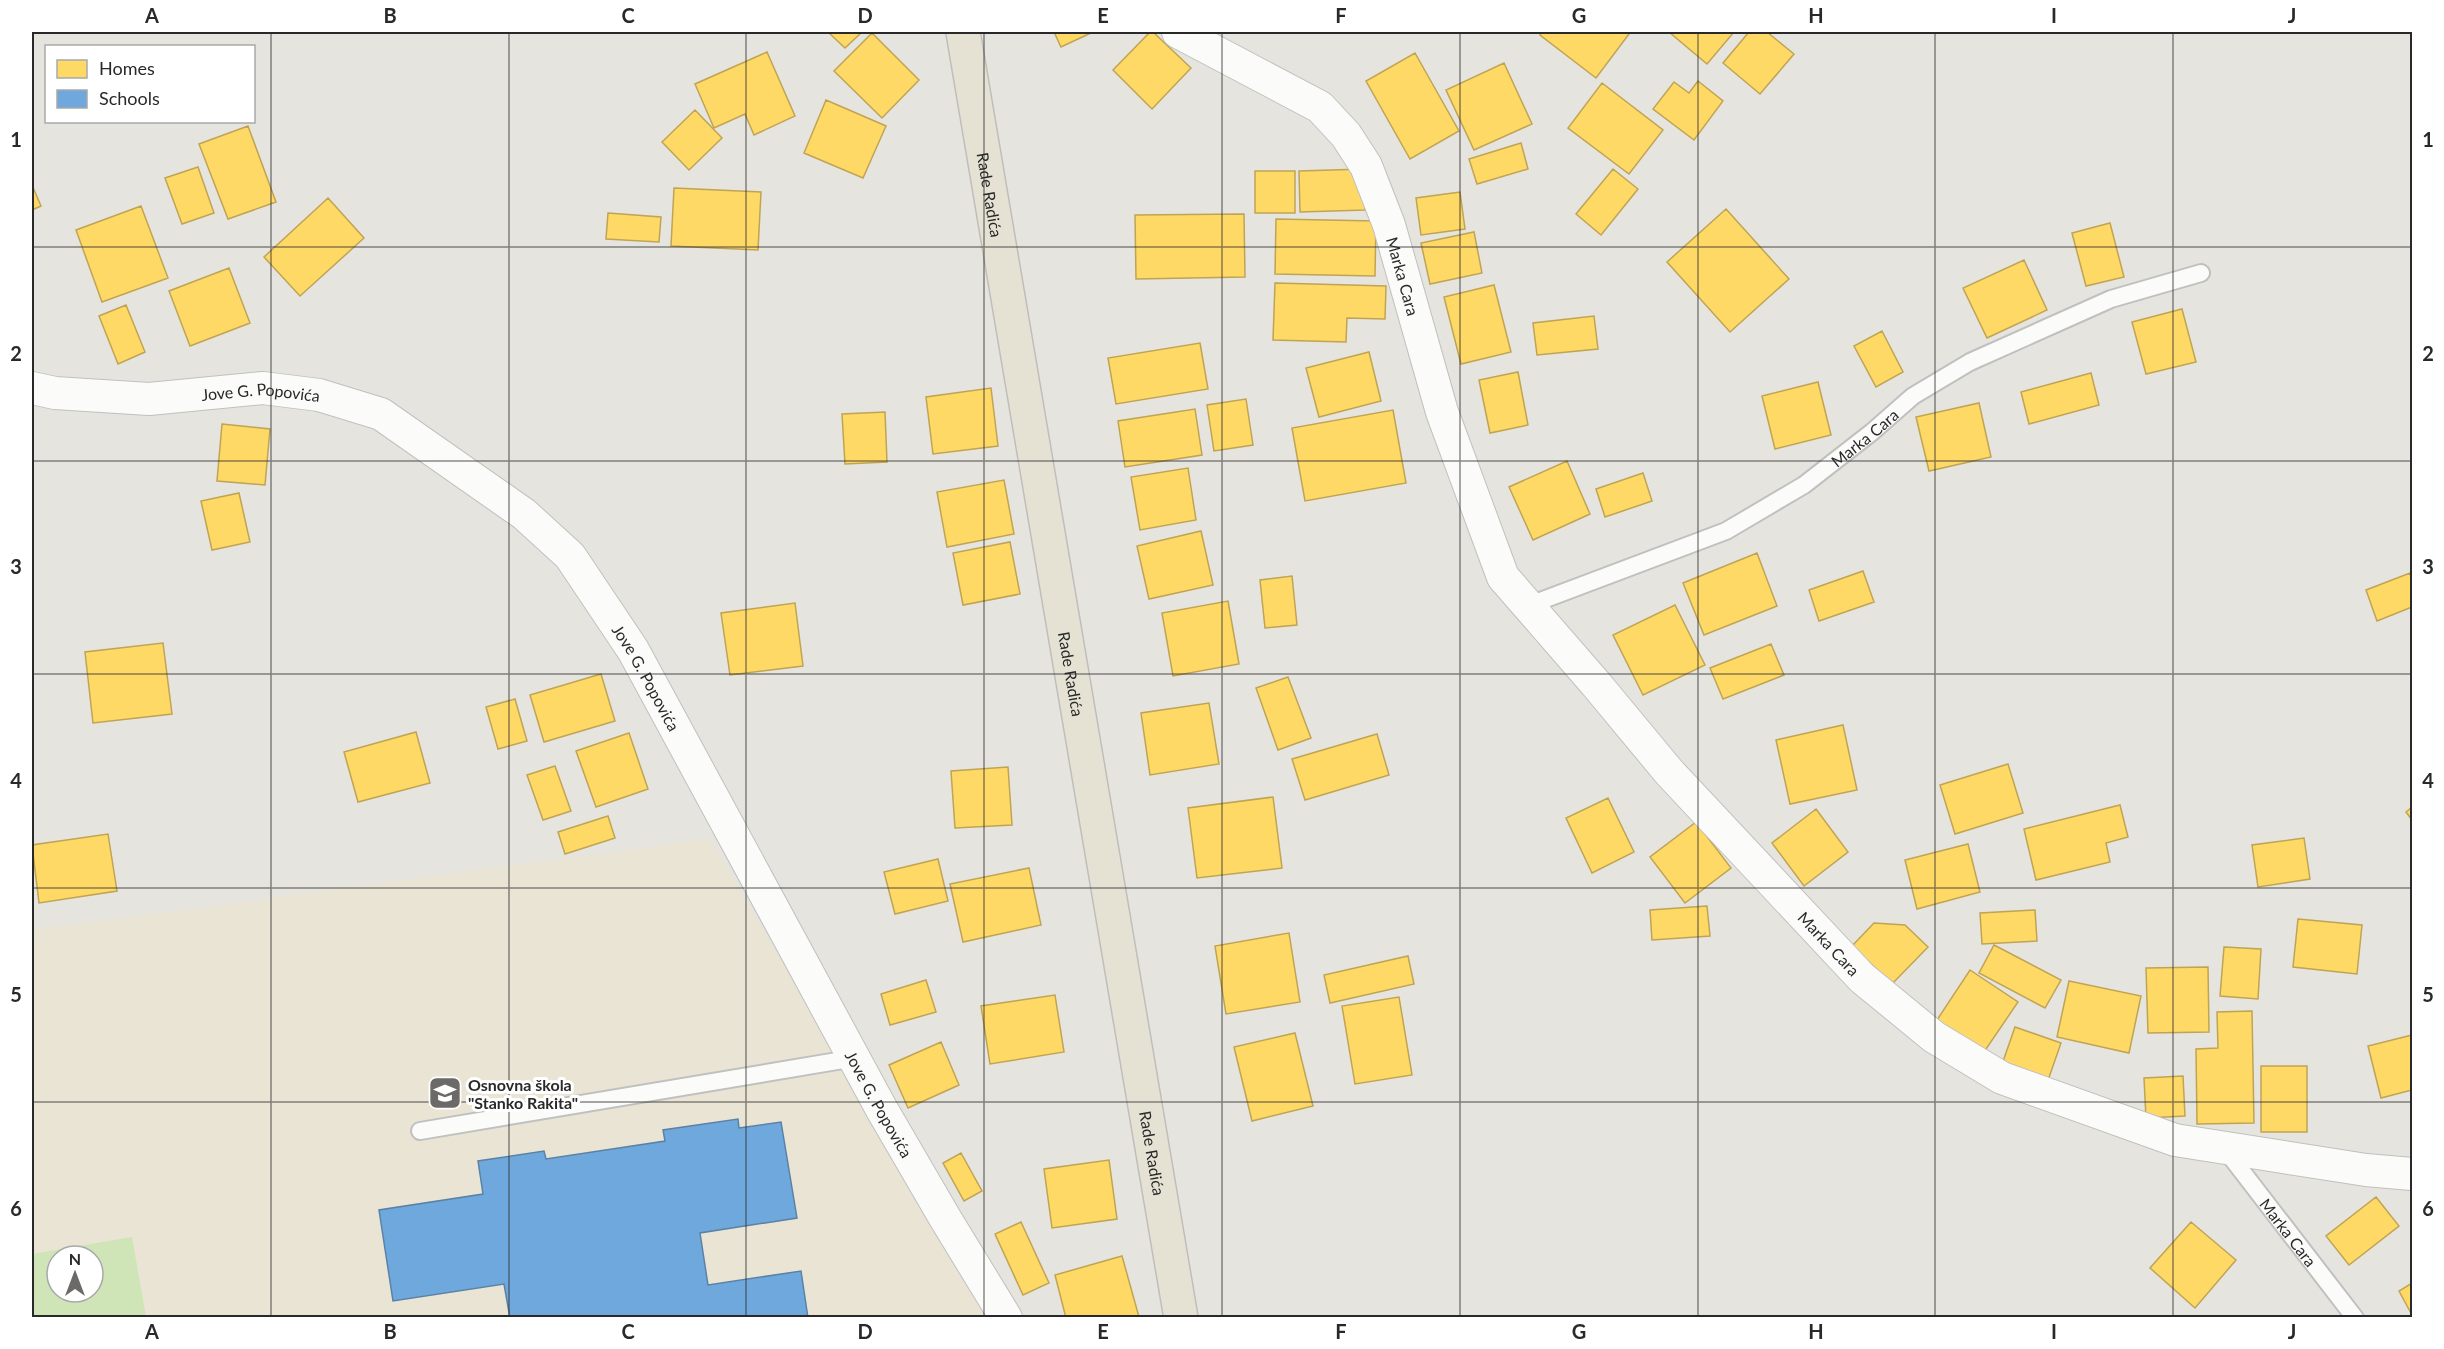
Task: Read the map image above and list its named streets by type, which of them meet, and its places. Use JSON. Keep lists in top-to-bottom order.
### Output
{
  "streets": {
    "main road": ["Rade Radića"],
    "street": ["Marka Cara", "Jove G. Popovića"]
  },
  "places": {
    "school or university": ["Osnovna škola \"Stanko Rakita\""]
  },
  "legend": ["Homes", "Schools"],
  "north": "top",
  "grid": {
    "columns": [
      "A",
      "B",
      "C",
      "D",
      "E",
      "F",
      "G",
      "H",
      "I",
      "J"
    ],
    "rows": [
      "1",
      "2",
      "3",
      "4",
      "5",
      "6"
    ]
  }
}
